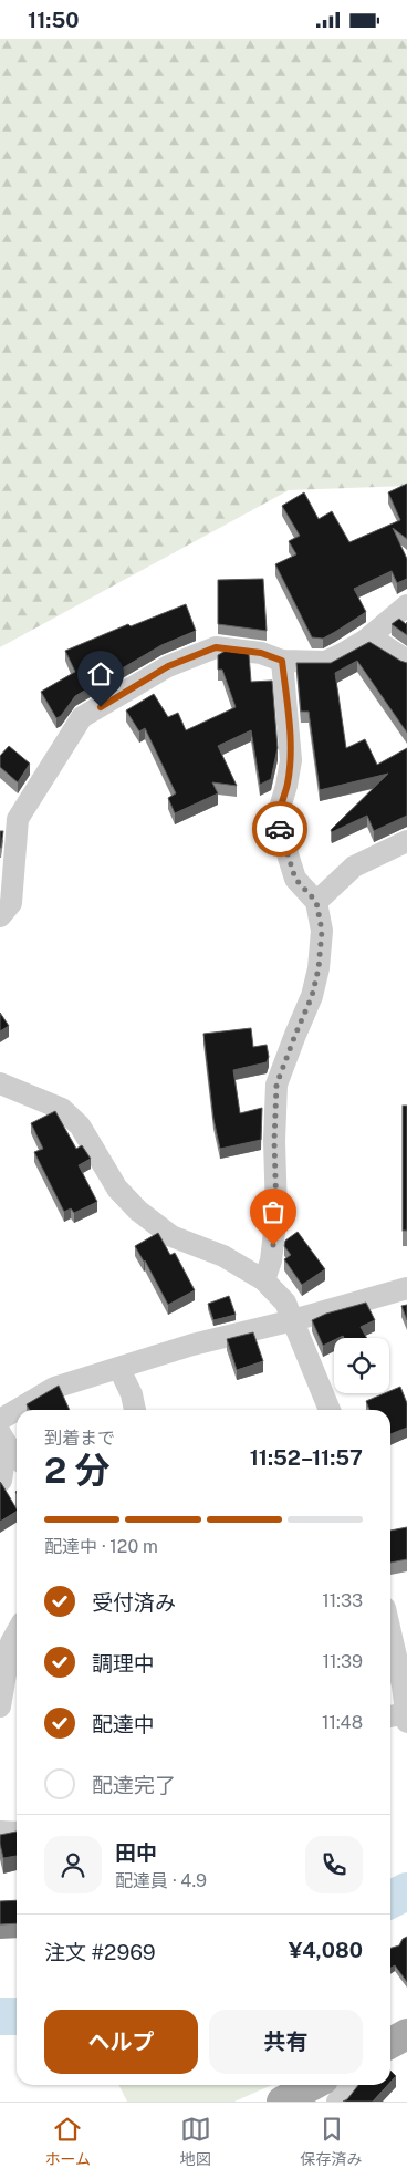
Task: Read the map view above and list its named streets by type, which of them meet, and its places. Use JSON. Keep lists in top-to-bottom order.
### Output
{
  "page": {
    "status": "11:50",
    "heading": ["2 分", "到着まで", "11:52–11:57"],
    "panel": [
      "田中",
      "配達員 · 4.9",
      "注文 #2969",
      "¥4,080"
    ],
    "bar": "配達中 · 120 m",
    "list": [
      ["受付済み", "11:33"],
      ["調理中", "11:39"],
      ["配達中", "11:48"],
      "配達完了"
    ],
    "buttons": ["ヘルプ", "共有"],
    "tabs": ["ホーム", "地図", "保存済み"]
  }
}
